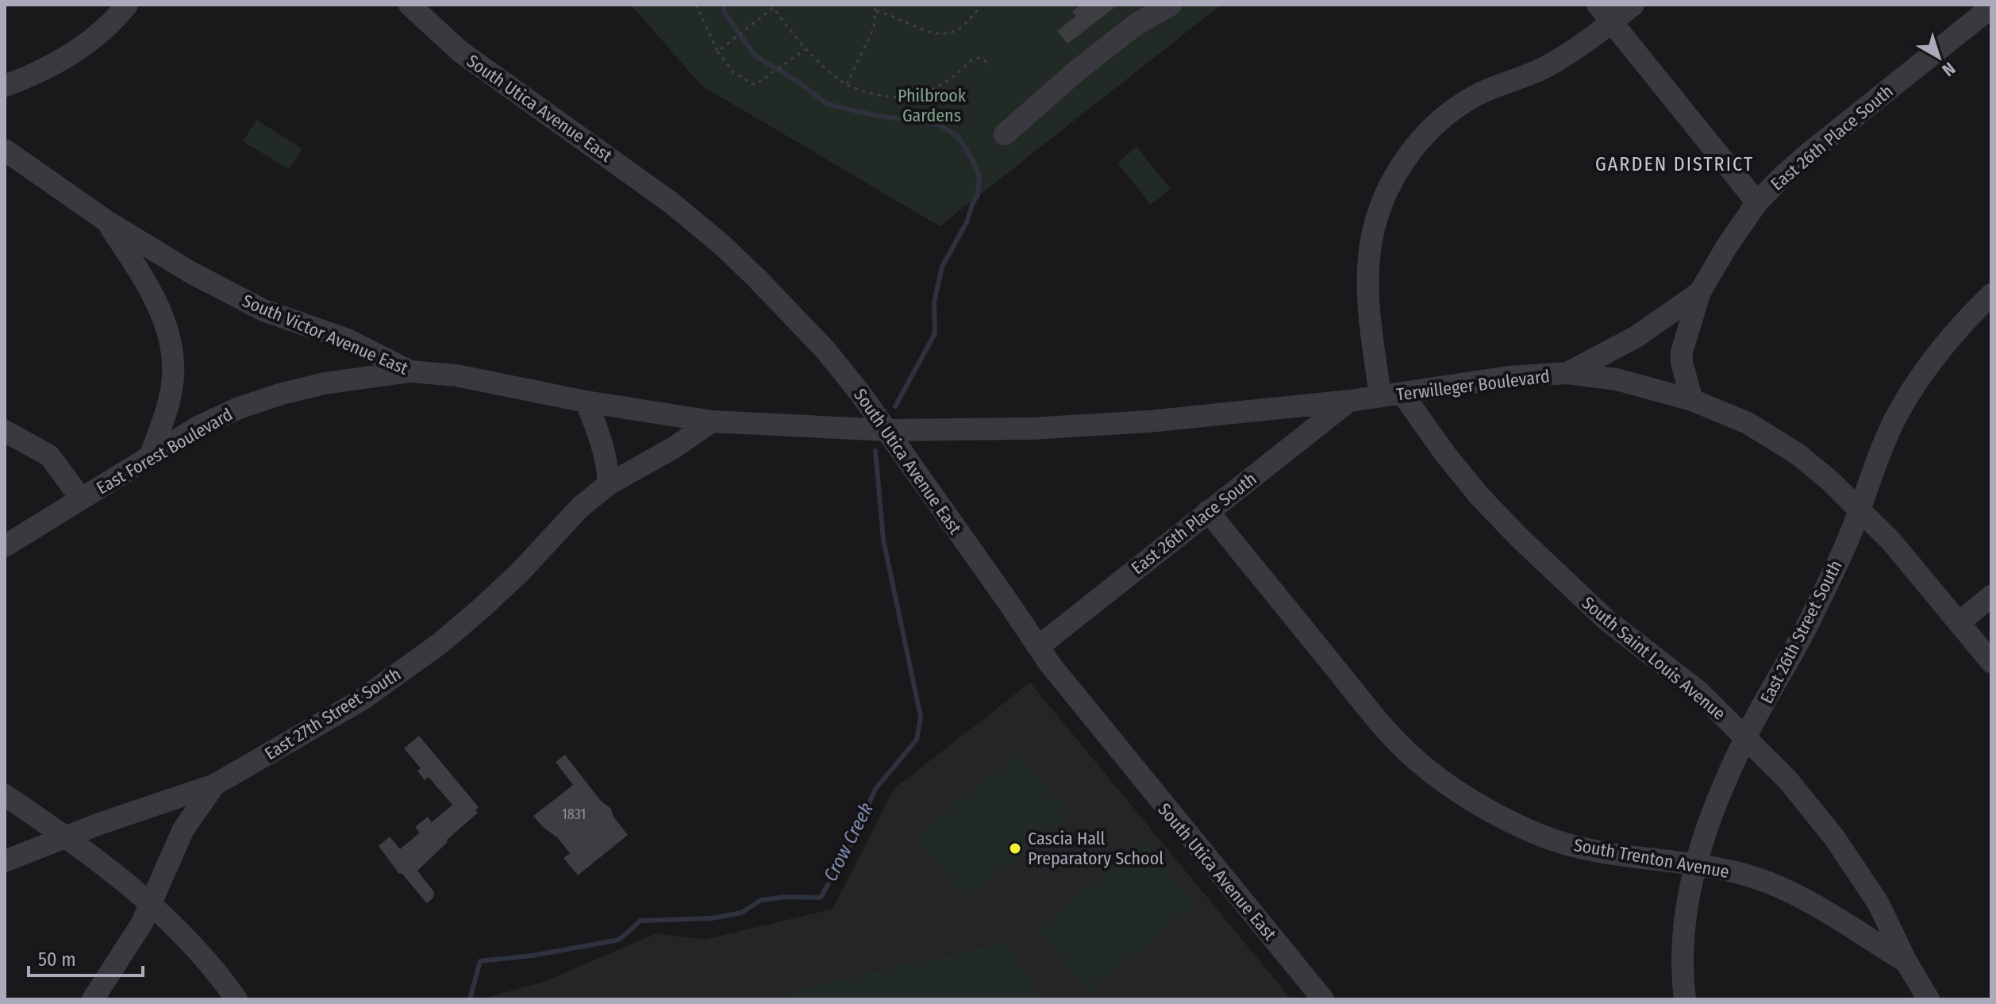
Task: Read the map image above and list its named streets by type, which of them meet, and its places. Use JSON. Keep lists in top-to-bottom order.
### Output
{
  "streets": {
    "street": [
      "South Utica Avenue East",
      "East 26th Place South",
      "South Victor Avenue East",
      "Terwilleger Boulevard",
      "East Forest Boulevard",
      "East 26th Street South",
      "South Saint Louis Avenue",
      "East 27th Street South",
      "South Trenton Avenue"
    ]
  },
  "crossings": [
    ["South Utica Avenue East", "East 26th Place South"],
    ["South Utica Avenue East", "Terwilleger Boulevard"],
    ["East 26th Place South", "Terwilleger Boulevard"],
    ["East 26th Place South", "South Trenton Avenue"],
    ["South Victor Avenue East", "East Forest Boulevard"],
    ["South Victor Avenue East", "East 27th Street South"],
    ["Terwilleger Boulevard", "East 26th Street South"],
    ["Terwilleger Boulevard", "South Saint Louis Avenue"],
    ["East 26th Street South", "South Saint Louis Avenue"],
    ["East 26th Street South", "South Trenton Avenue"],
    ["South Saint Louis Avenue", "South Trenton Avenue"]
  ],
  "districts": ["GARDEN DISTRICT"],
  "water": ["Crow Creek"],
  "parks": ["Philbrook Gardens"],
  "places": ["Cascia Hall Preparatory School"],
  "house_numbers": ["1831"],
  "scale_bar": "50 m",
  "north": "bottom right"
}
